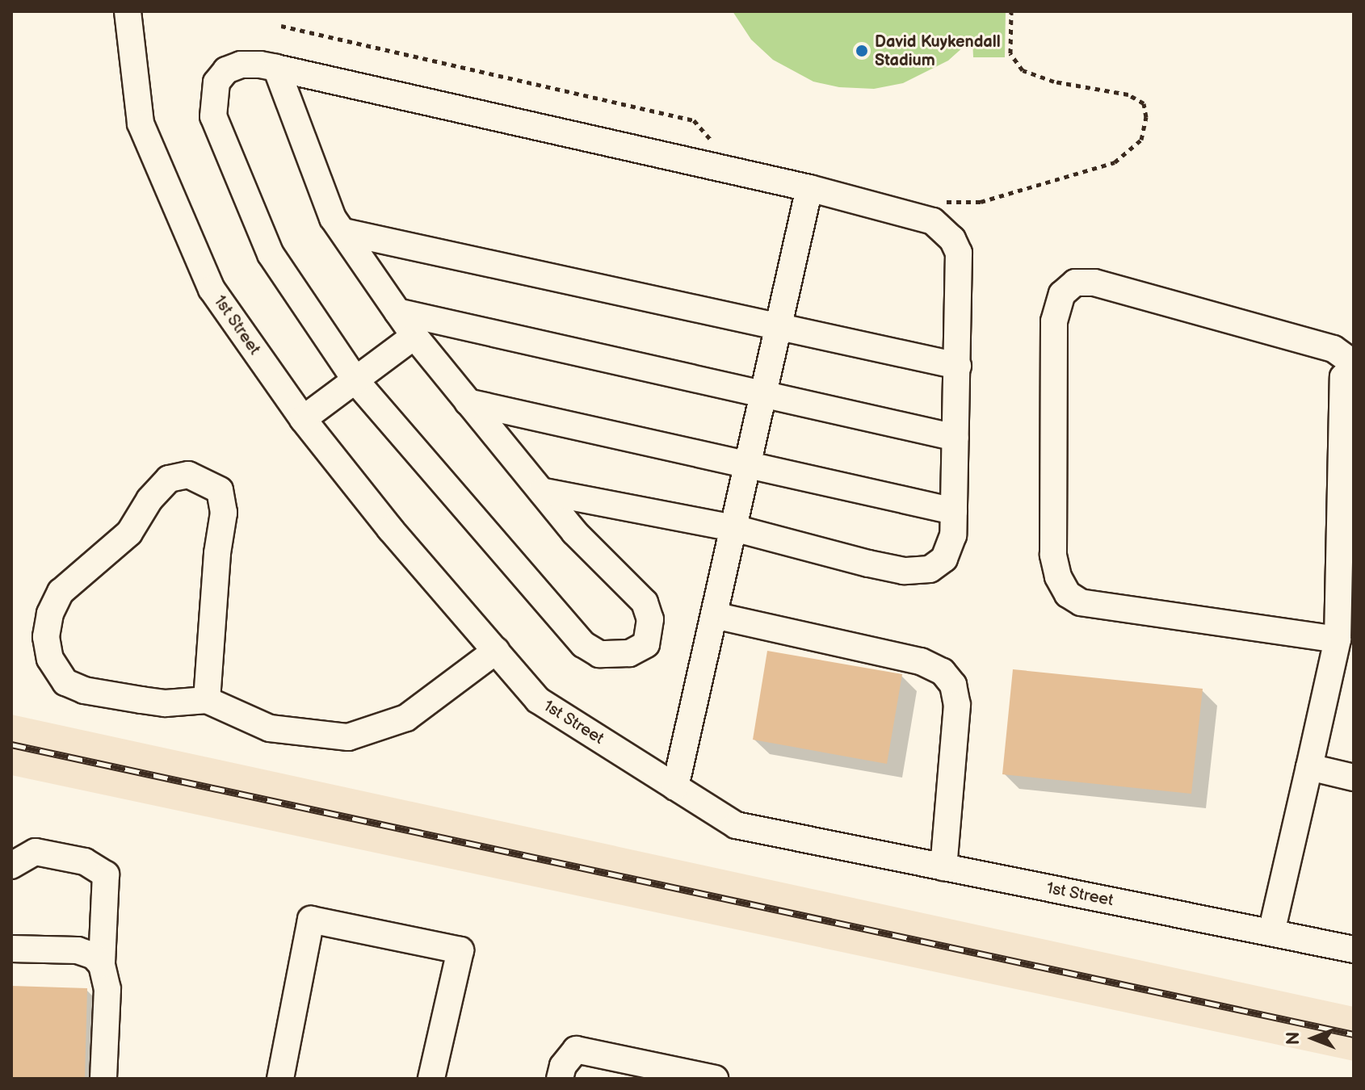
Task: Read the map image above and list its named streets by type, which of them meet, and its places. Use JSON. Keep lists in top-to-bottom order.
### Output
{
  "streets": {
    "street": ["1st Street"]
  },
  "places": ["David Kuykendall Stadium"],
  "north": "left"
}
